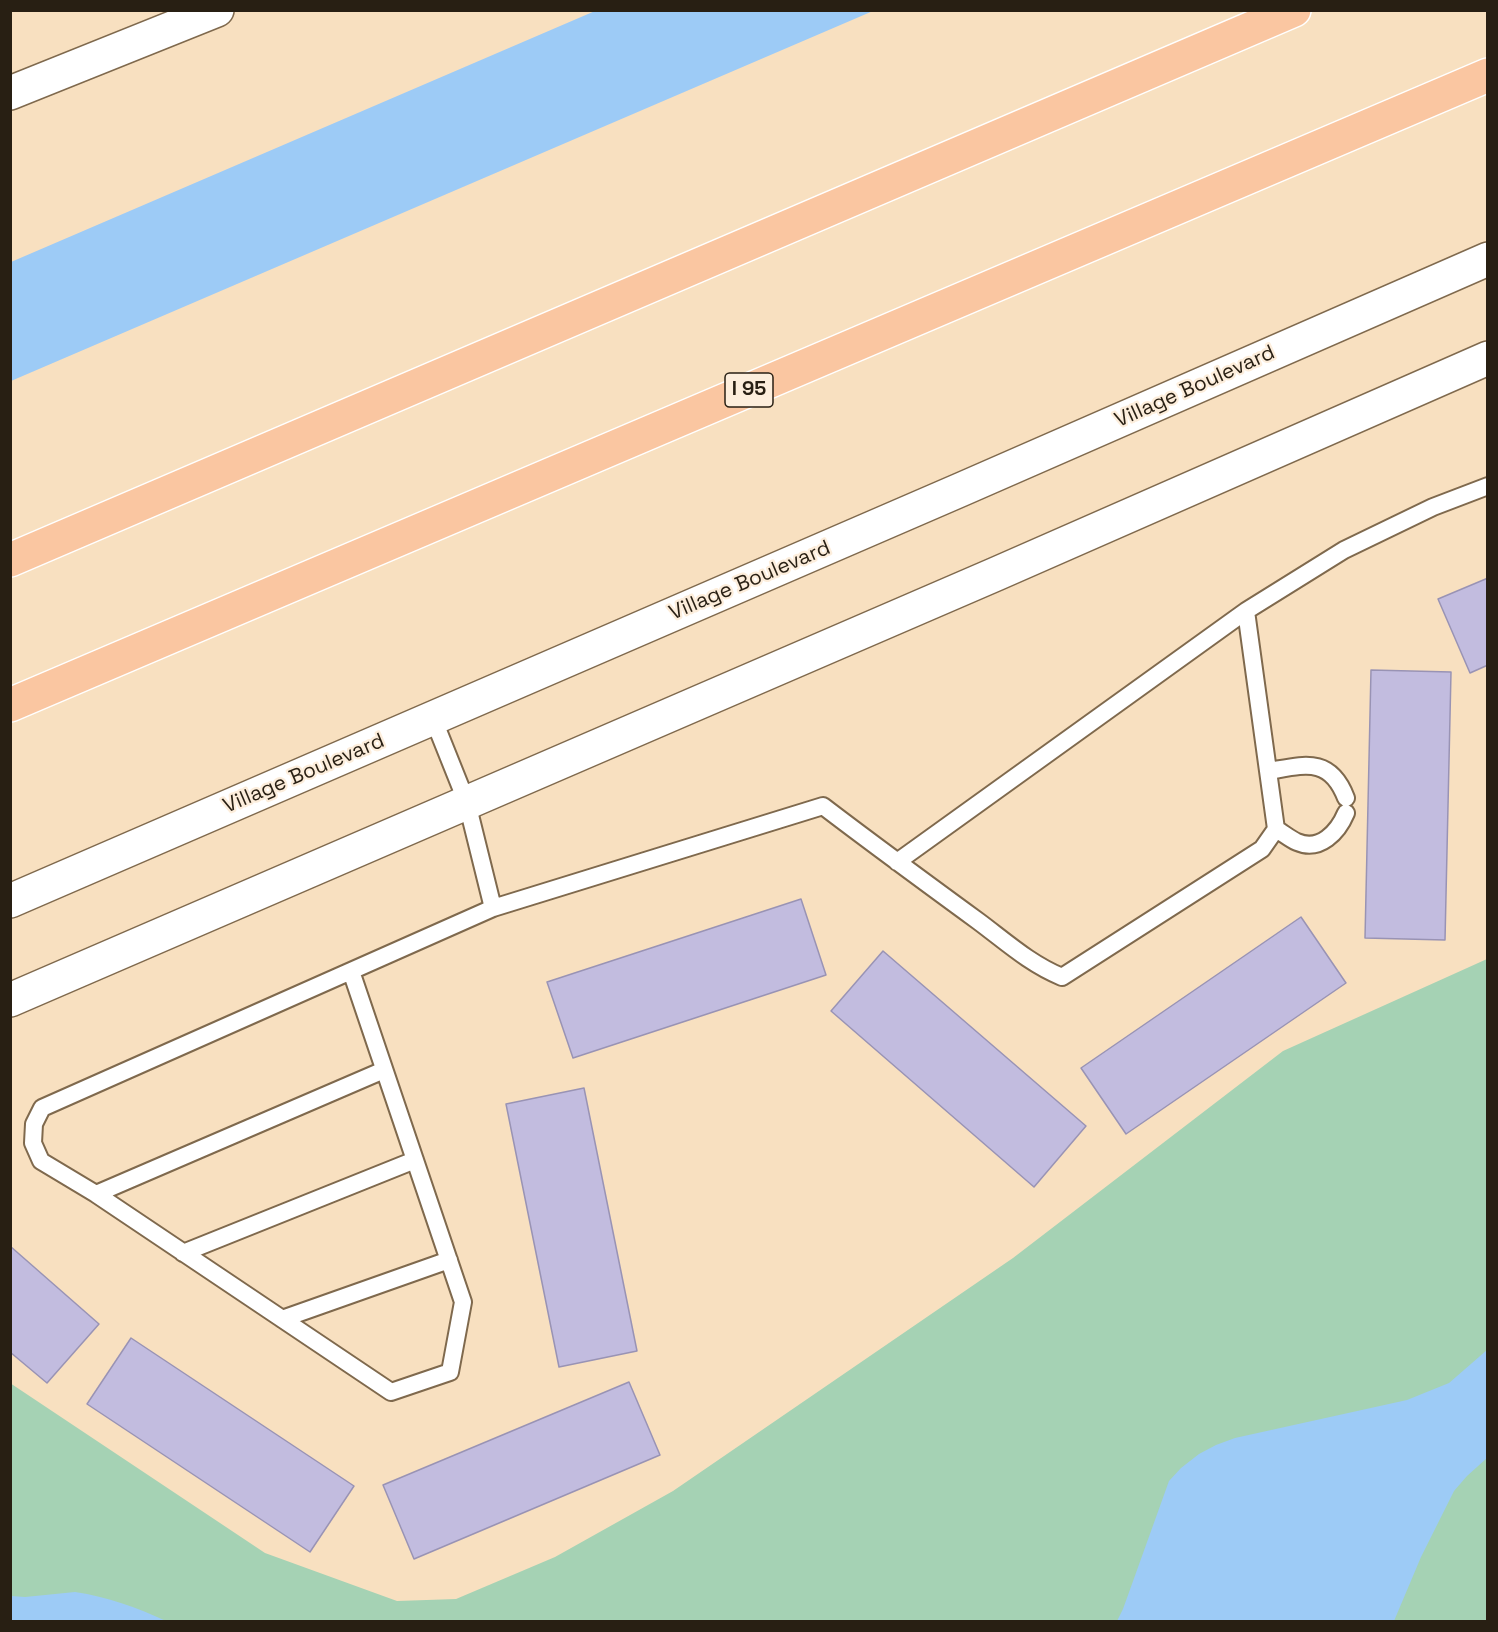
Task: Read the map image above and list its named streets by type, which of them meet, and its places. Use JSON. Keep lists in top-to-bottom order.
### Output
{
  "streets": {
    "highway": ["I 95"],
    "street": ["Village Boulevard"]
  }
}
